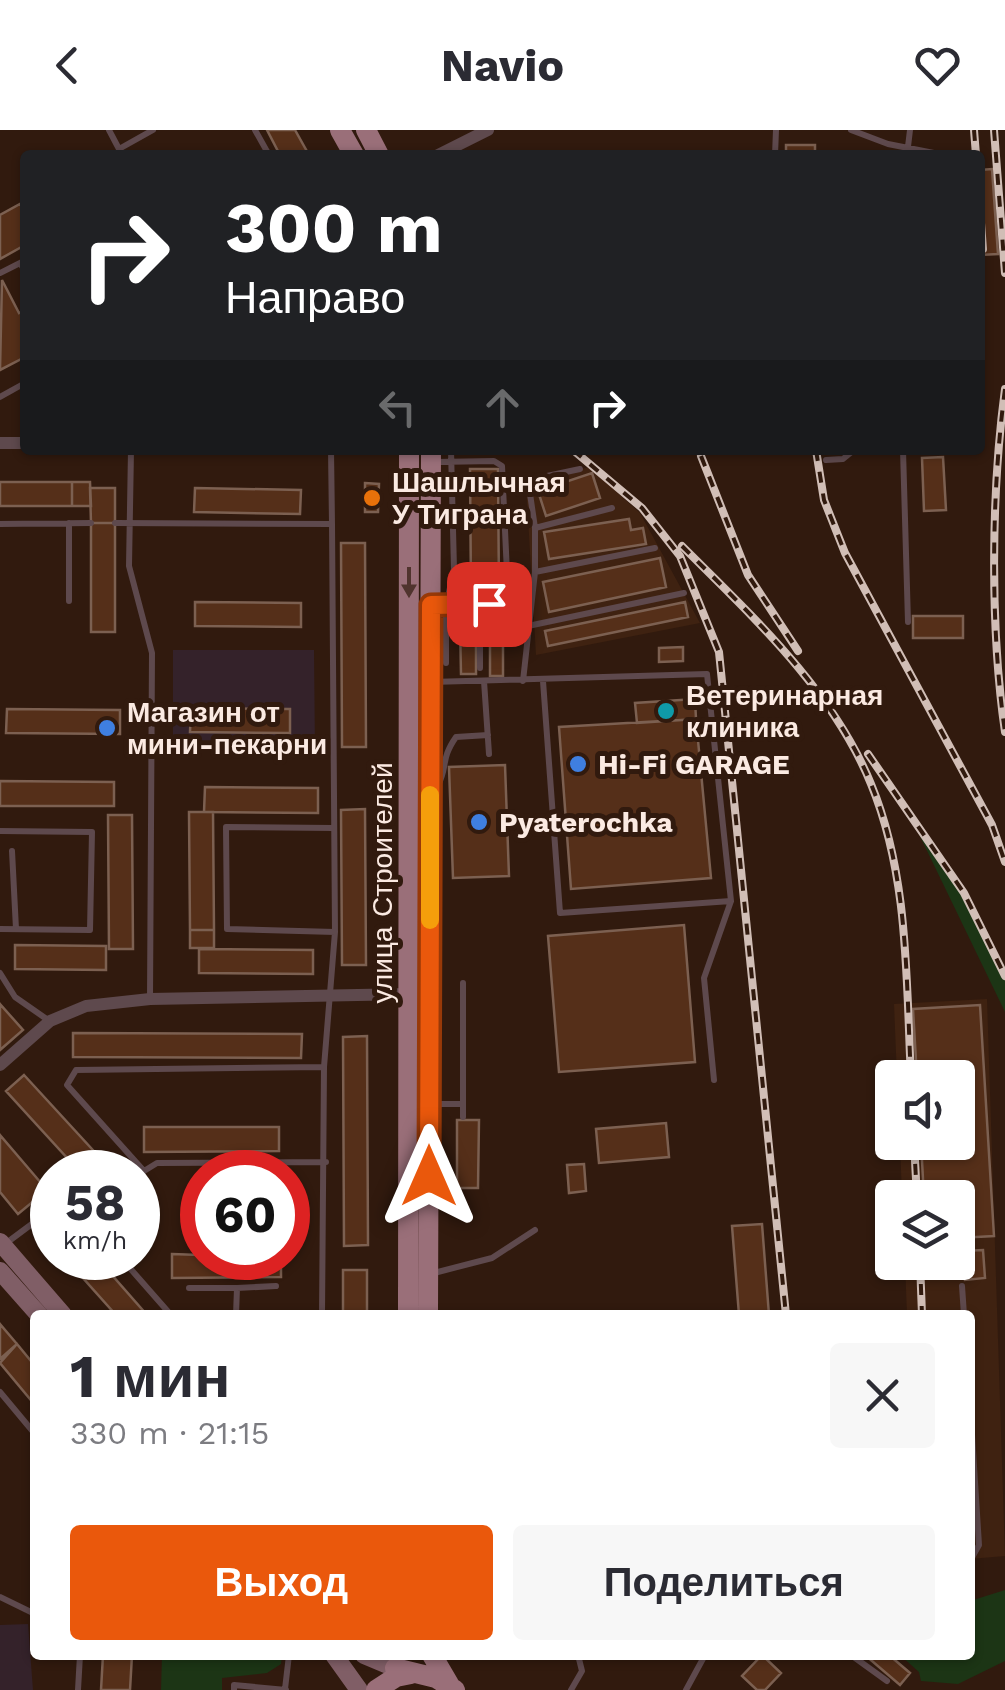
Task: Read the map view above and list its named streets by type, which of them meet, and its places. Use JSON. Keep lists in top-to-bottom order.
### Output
{
  "streets": {
    "main road": ["улица Строителей"]
  },
  "places": [
    "Шашлычная У Тиграна",
    "Ветеринарная клиника",
    "Магазин от мини-пекарни",
    "Hi-Fi GARAGE",
    "Pyaterochka"
  ],
  "page": {
    "header": "Navio",
    "turn": ["300 m", "Направо"],
    "speed": "58 km/h",
    "limit": "60",
    "heading": ["1 мин", "330 m · 21:15"],
    "buttons": ["Выход", "Поделиться"]
  }
}
